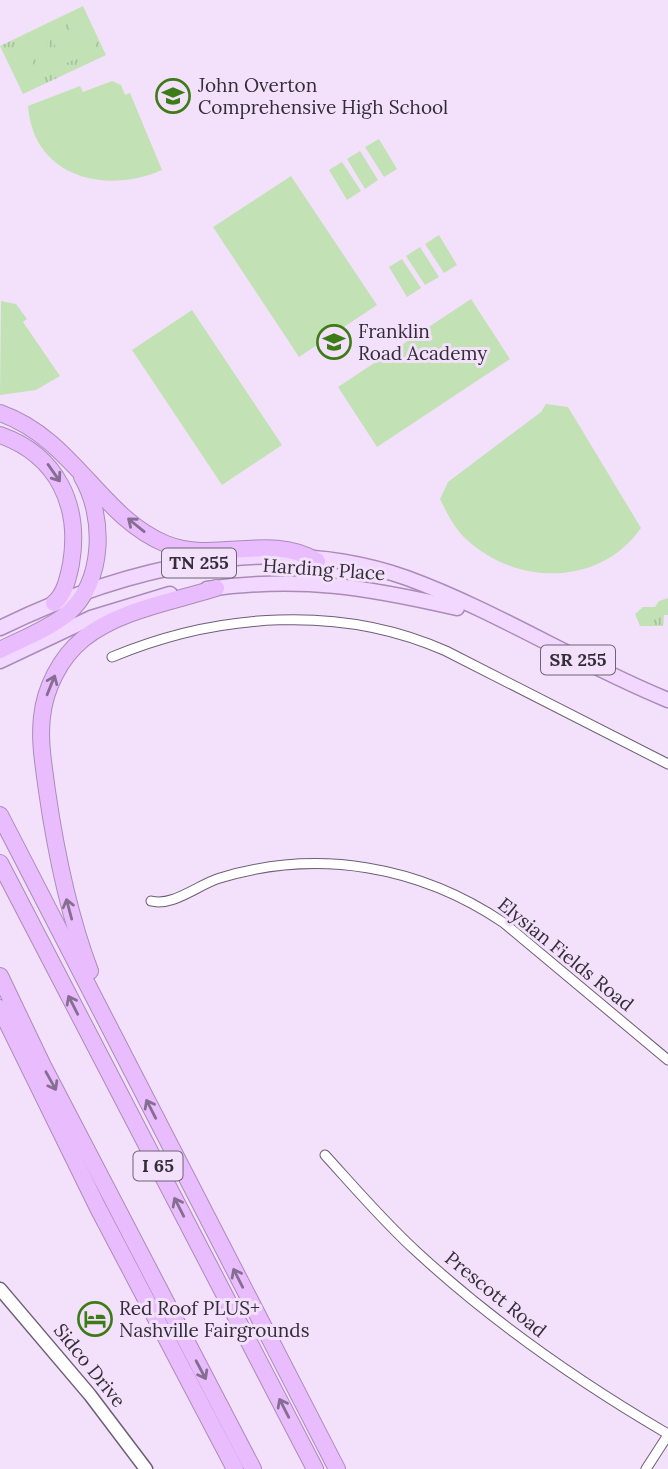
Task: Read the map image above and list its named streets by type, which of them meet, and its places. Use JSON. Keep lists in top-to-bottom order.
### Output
{
  "streets": {
    "highway": ["I 65"],
    "main road": [
      "TN 255",
      "Harding Place",
      "SR 255",
      "Sidco Drive"
    ],
    "street": ["Elysian Fields Road", "Prescott Road"]
  },
  "places": {
    "school or university": ["John Overton Comprehensive High School", "Franklin Road Academy"],
    "hotel": ["Red Roof PLUS+ Nashville Fairgrounds"]
  }
}
